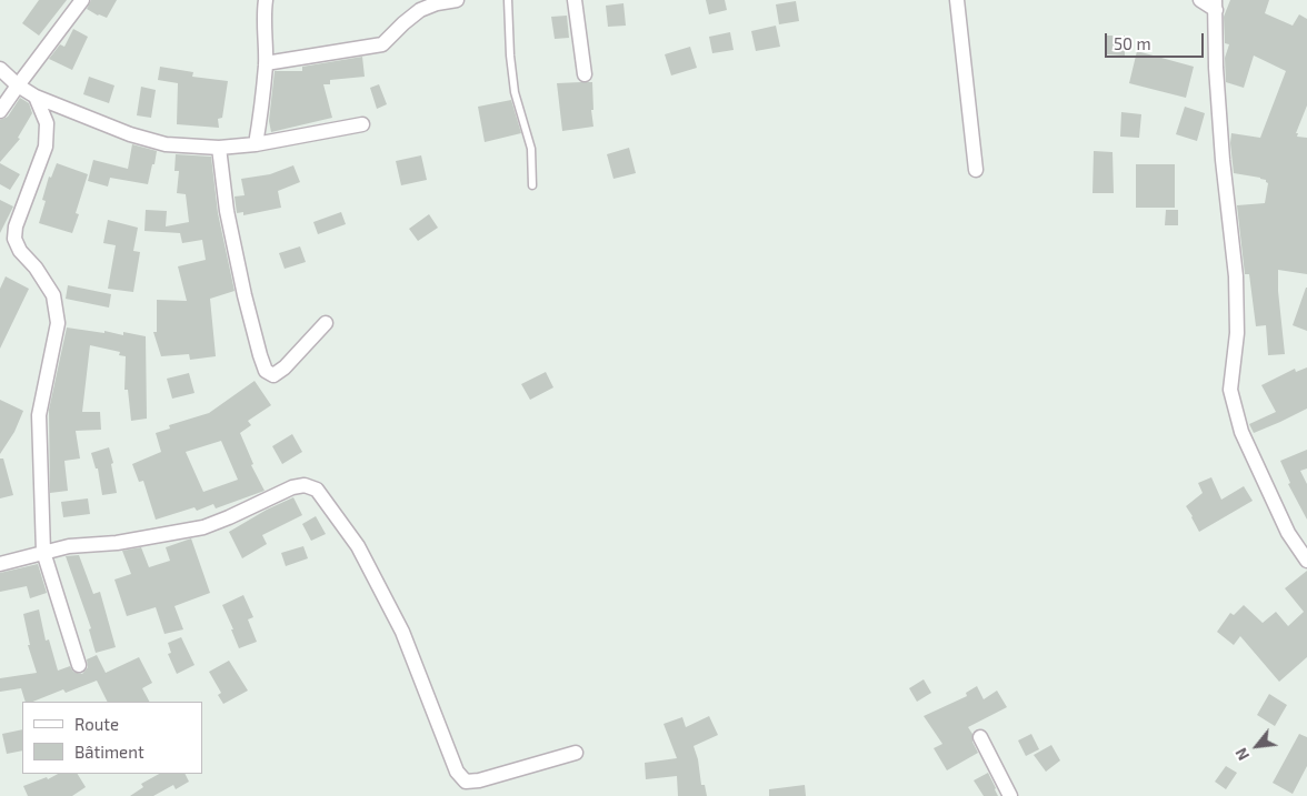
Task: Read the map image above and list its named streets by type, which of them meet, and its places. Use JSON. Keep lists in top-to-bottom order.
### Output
{
  "legend": ["Route", "Bâtiment"],
  "scale_bar": "50 m",
  "north": "bottom left"
}
